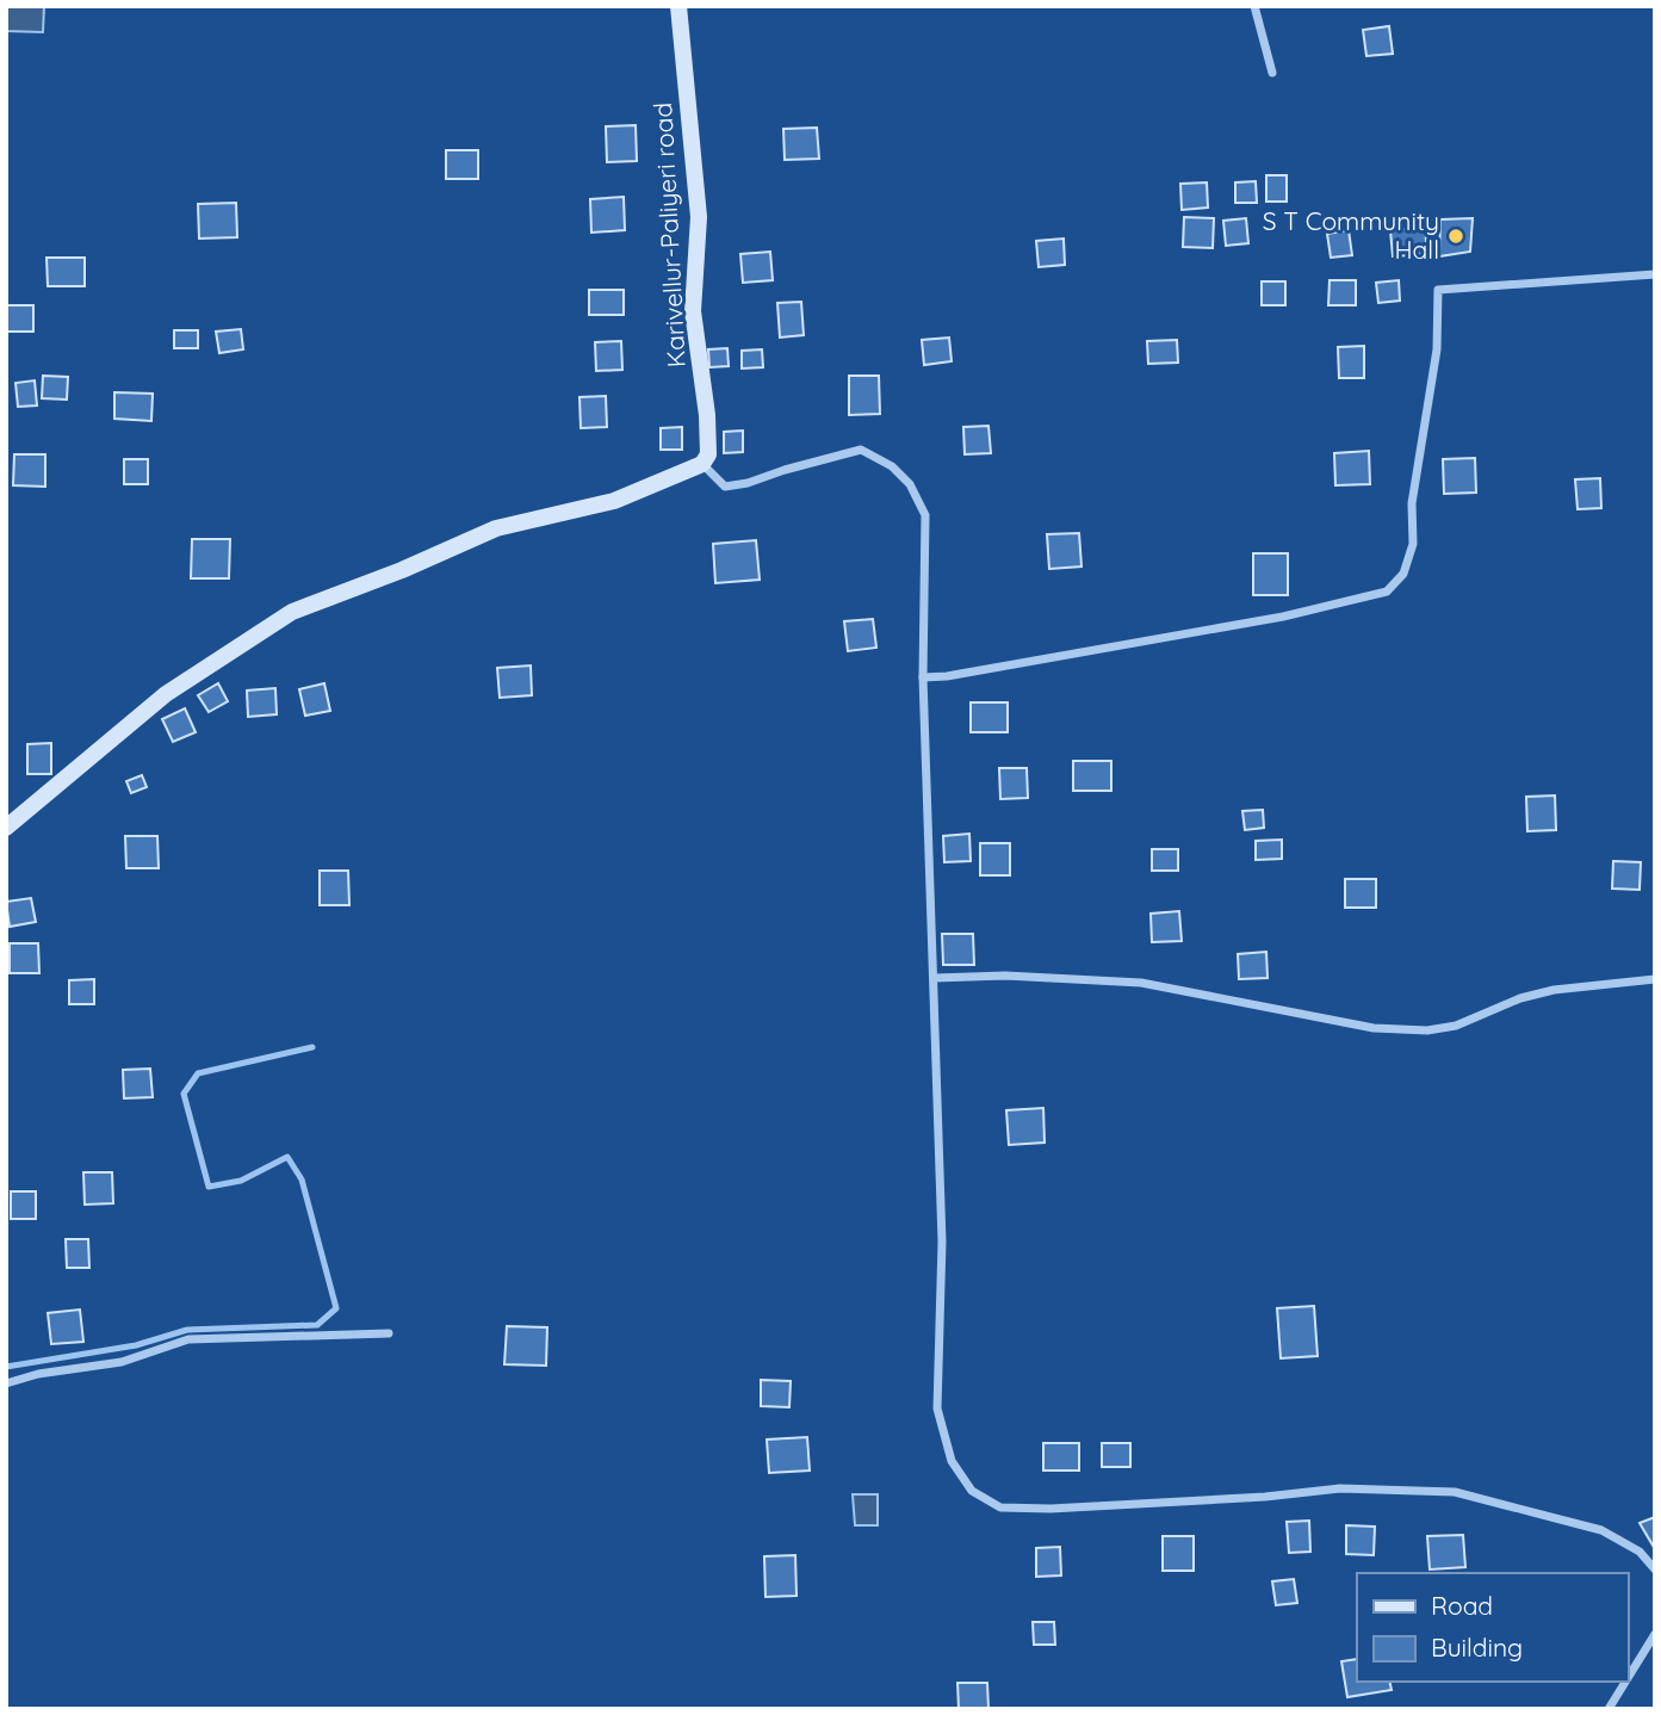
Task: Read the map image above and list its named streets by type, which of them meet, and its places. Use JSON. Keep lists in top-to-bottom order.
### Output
{
  "streets": {
    "main road": ["Karivellur-Paliyeri road"]
  },
  "places": ["S T Community Hall"],
  "legend": ["Road", "Building"]
}
